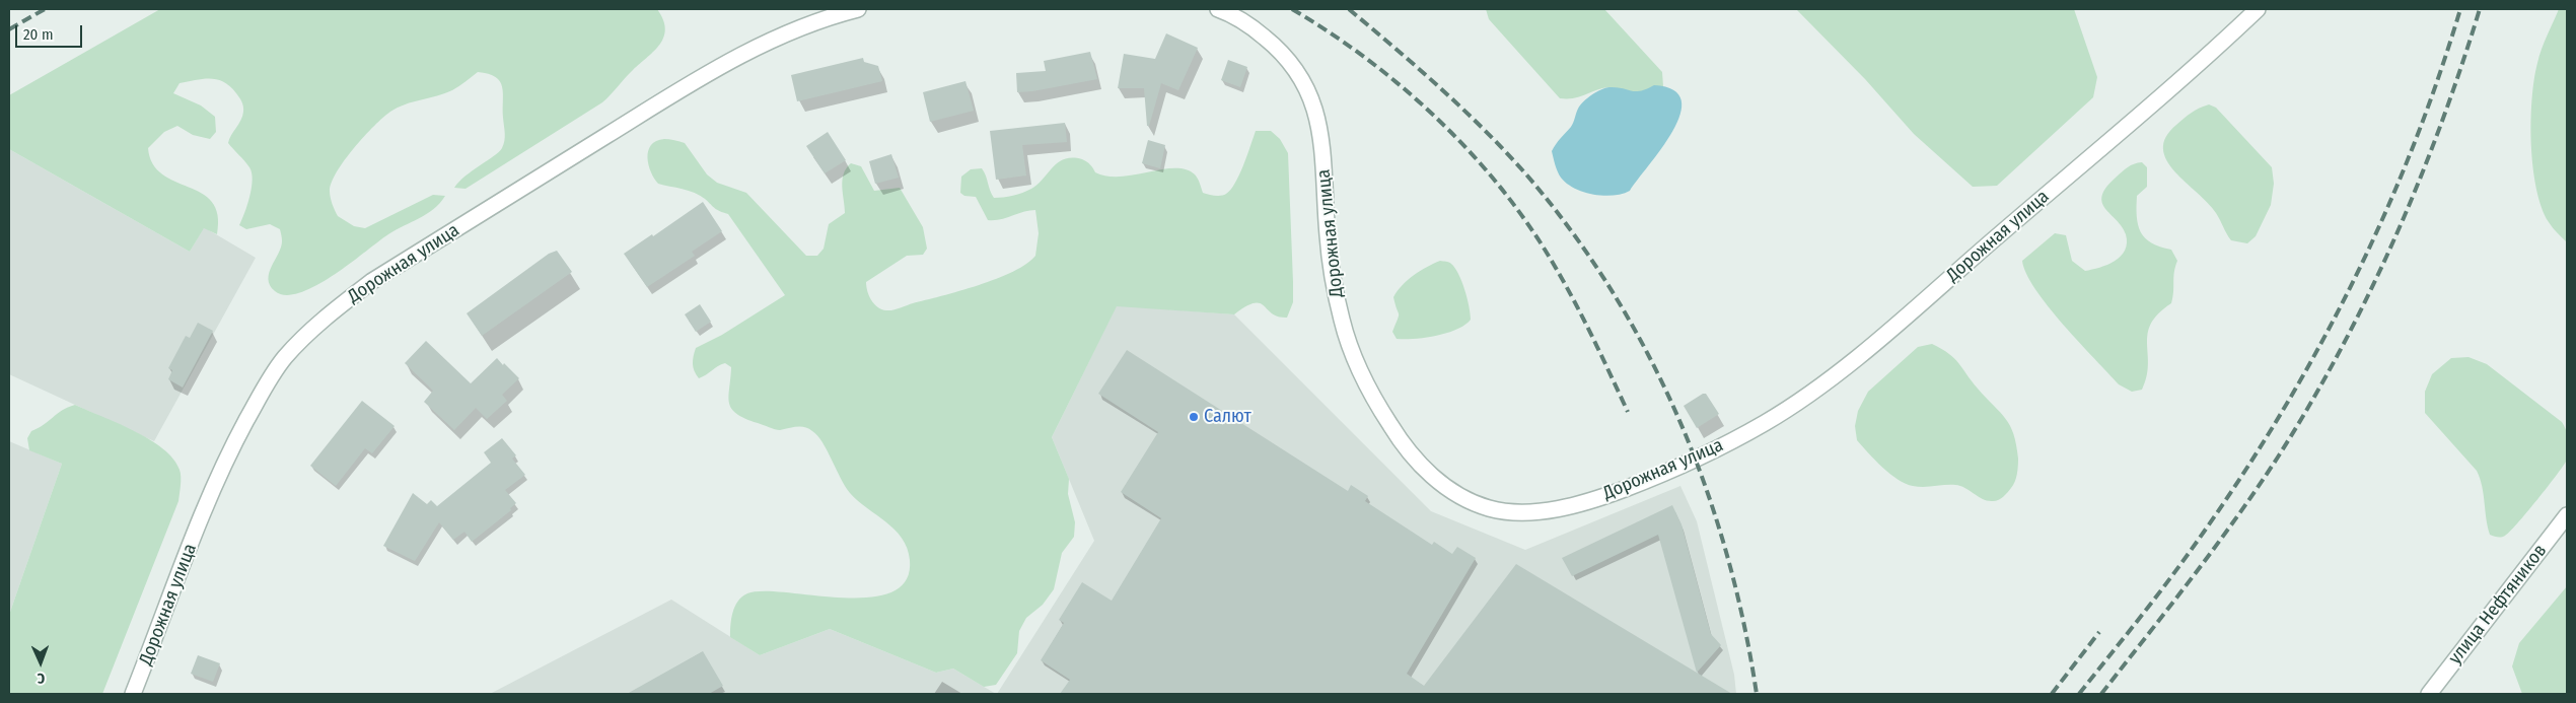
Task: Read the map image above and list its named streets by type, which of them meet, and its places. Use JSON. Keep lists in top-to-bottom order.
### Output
{
  "streets": {
    "street": ["Дорожная улица", "улица Нефтяников"]
  },
  "places": ["Салют"],
  "scale_bar": "20 m",
  "north": "bottom"
}
